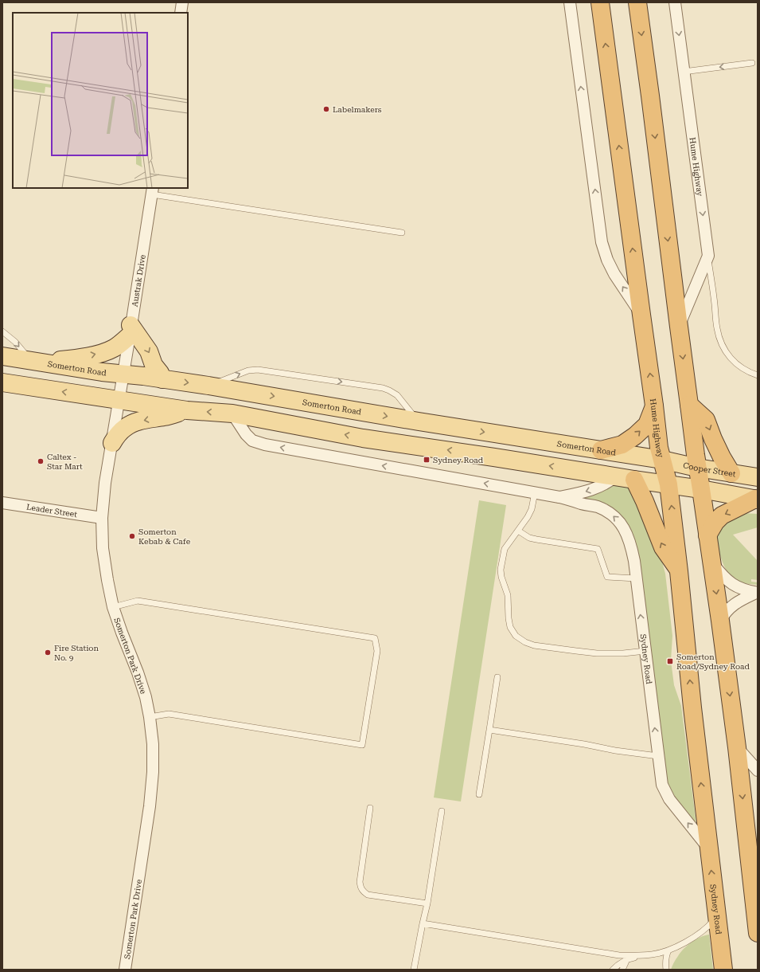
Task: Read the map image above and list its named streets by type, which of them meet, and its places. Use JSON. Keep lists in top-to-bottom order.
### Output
{
  "streets": {
    "highway": ["Hume Highway", "Sydney Road"],
    "main road": ["Somerton Road", "Cooper Street"],
    "street": ["Austrak Drive", "Leader Street", "Somerton Park Drive"]
  },
  "crossings": [
    ["Hume Highway", "Somerton Road"],
    ["Hume Highway", "Cooper Street"],
    ["Hume Highway", "Sydney Road"],
    ["Austrak Drive", "Somerton Road"],
    ["Austrak Drive", "Somerton Park Drive"],
    ["Somerton Road", "Cooper Street"],
    ["Leader Street", "Somerton Park Drive"]
  ],
  "places": {
    "other": [
      "Labelmakers",
      "Caltex - Star Mart",
      "Somerton Kebab & Cafe",
      "Fire Station No. 9"
    ],
    "transit": ["Sydney Road", "Somerton Road/Sydney Road"]
  }
}
